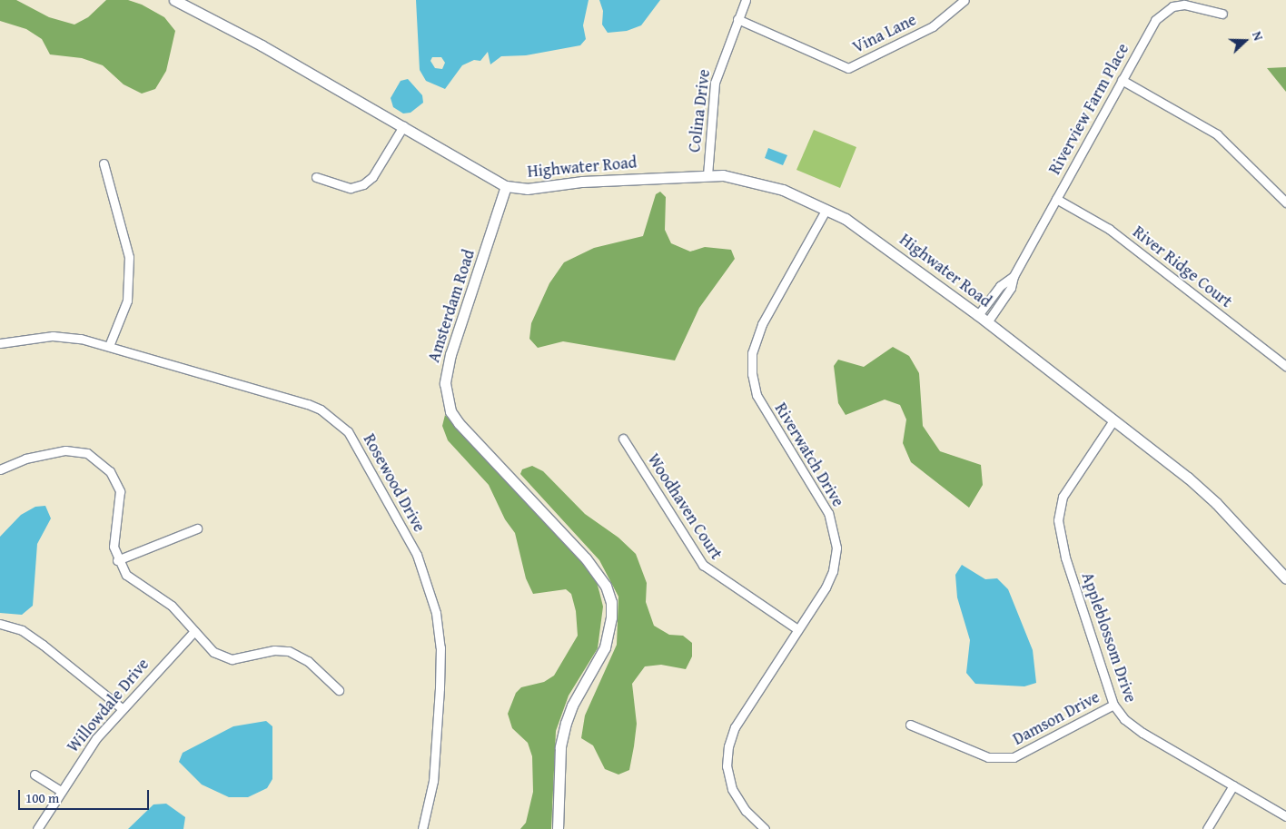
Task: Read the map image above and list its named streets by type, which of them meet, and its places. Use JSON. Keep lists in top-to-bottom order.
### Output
{
  "streets": {
    "street": [
      "Vina Lane",
      "Riverview Farm Place",
      "Colina Drive",
      "Highwater Road",
      "River Ridge Court",
      "Amsterdam Road",
      "Riverwatch Drive",
      "Rosewood Drive",
      "Woodhaven Court",
      "Appleblossom Drive",
      "Willowdale Drive",
      "Damson Drive"
    ]
  },
  "crossings": [
    ["Vina Lane", "Colina Drive"],
    ["Riverview Farm Place", "Highwater Road"],
    ["Riverview Farm Place", "River Ridge Court"],
    ["Colina Drive", "Highwater Road"],
    ["Highwater Road", "Amsterdam Road"],
    ["Highwater Road", "Riverwatch Drive"],
    ["Highwater Road", "Appleblossom Drive"],
    ["Riverwatch Drive", "Woodhaven Court"],
    ["Appleblossom Drive", "Damson Drive"]
  ],
  "scale_bar": "100 m",
  "north": "right"
}
